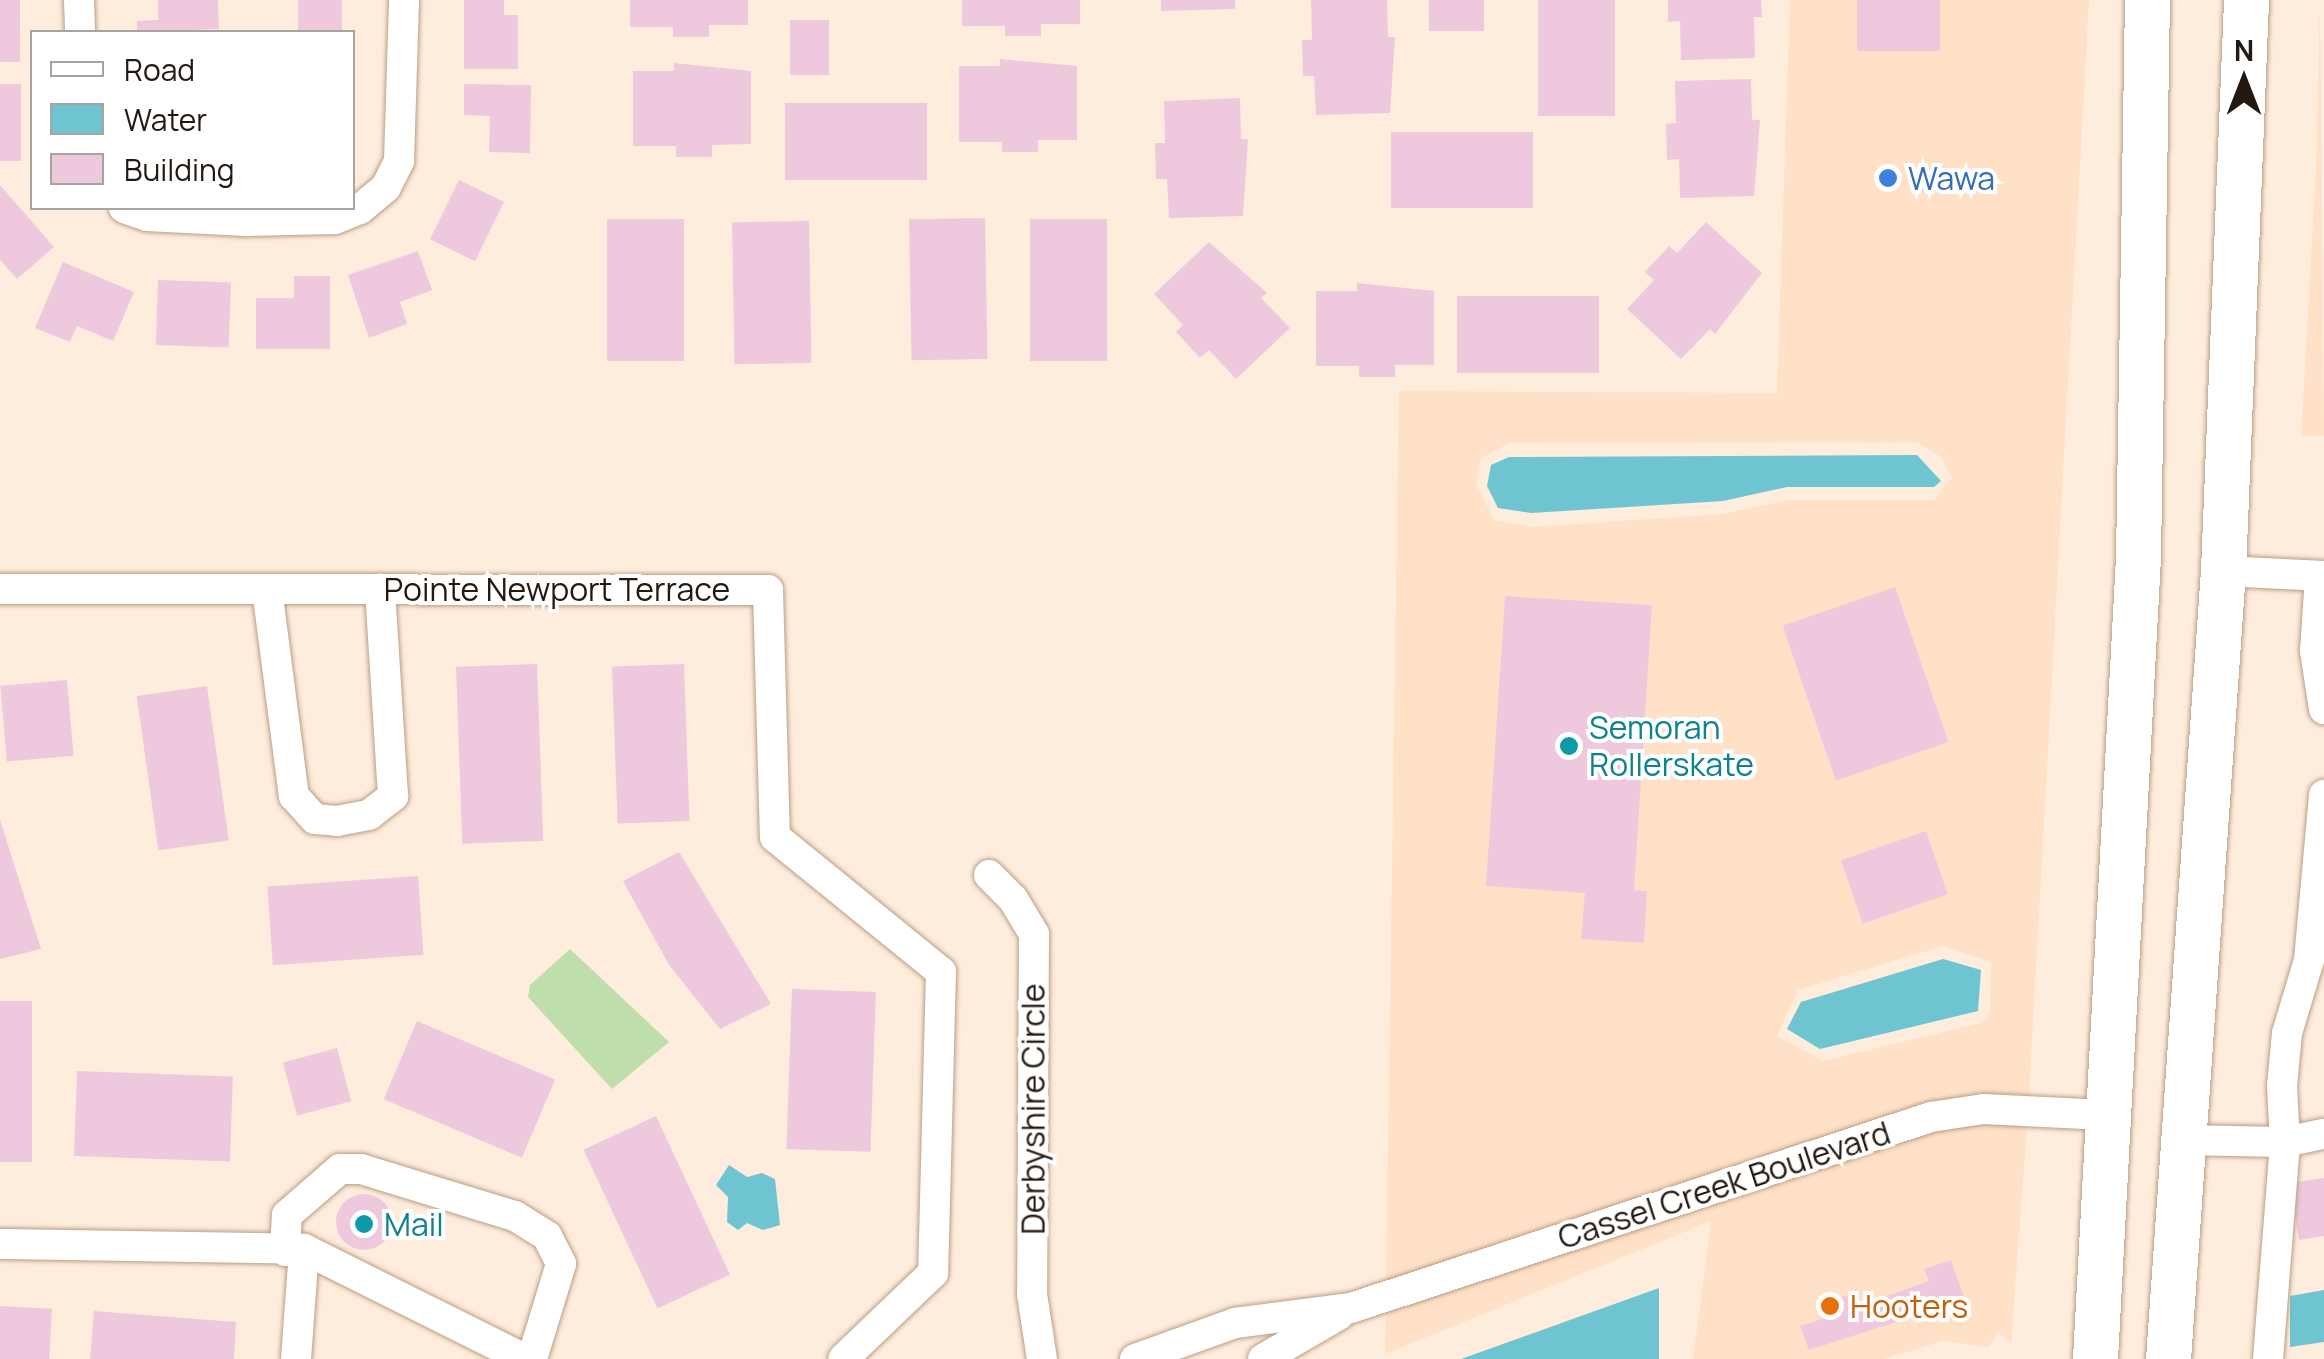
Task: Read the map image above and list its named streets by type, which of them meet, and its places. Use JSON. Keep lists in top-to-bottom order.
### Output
{
  "streets": {
    "street": ["Pointe Newport Terrace", "Derbyshire Circle", "Cassel Creek Boulevard"]
  },
  "places": [
    "Wawa",
    "Semoran Rollerskate",
    "Mail",
    "Hooters"
  ],
  "legend": ["Road", "Water", "Building"],
  "north": "top"
}
